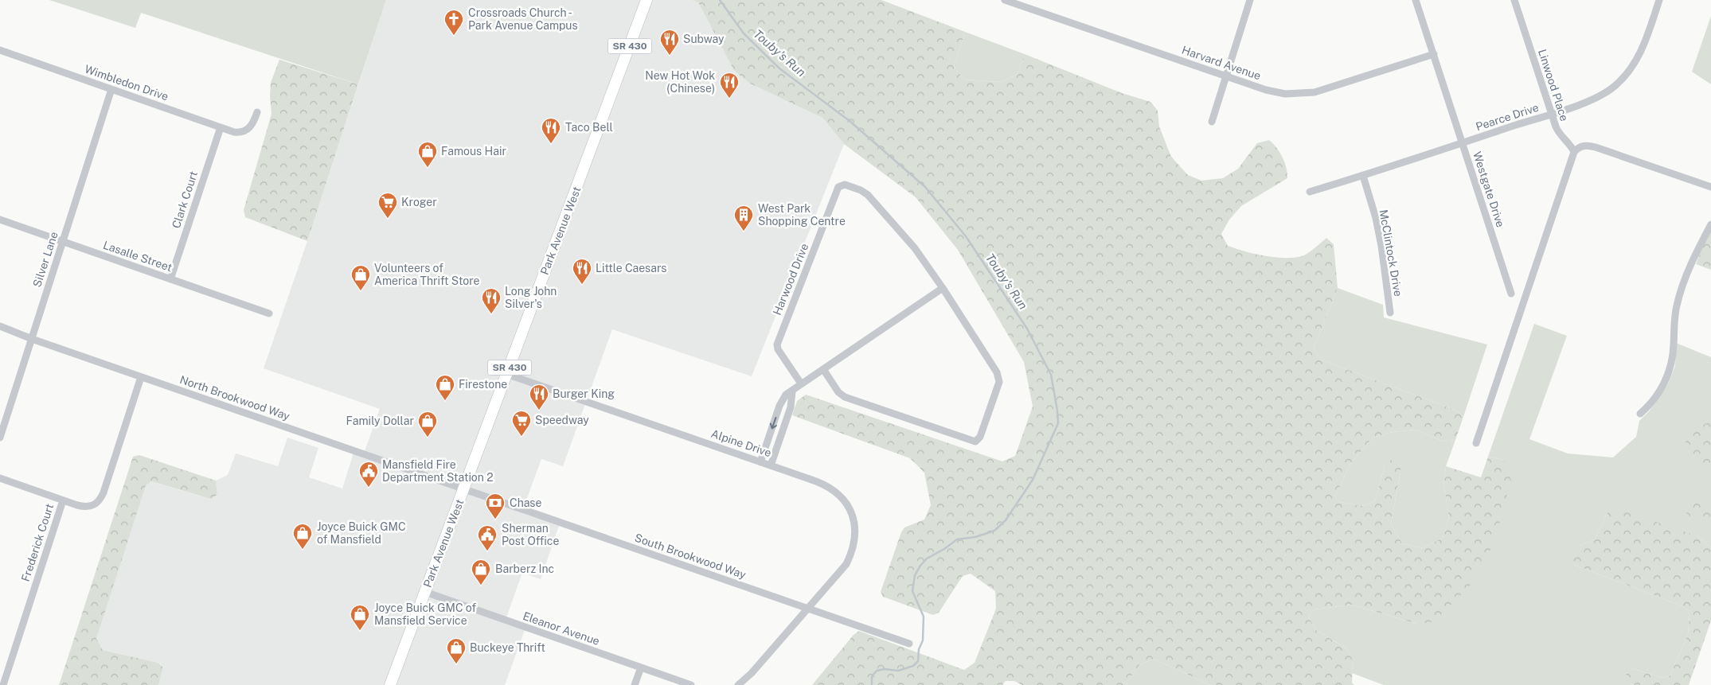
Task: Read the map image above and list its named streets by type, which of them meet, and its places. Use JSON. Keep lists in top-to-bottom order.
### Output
{
  "streets": {
    "main road": ["SR 430", "Park Avenue West"],
    "street": [
      "Harvard Avenue",
      "Wimbledon Drive",
      "Linwood Place",
      "Pearce Drive",
      "Westgate Drive",
      "Clark Court",
      "McClintock Drive",
      "Lasalle Street",
      "Silver Lane",
      "Harwood Drive",
      "North Brookwood Way",
      "Alpine Drive",
      "Frederick Court",
      "South Brookwood Way",
      "Eleanor Avenue"
    ]
  },
  "crossings": [
    ["Harvard Avenue", "Westgate Drive"],
    ["Wimbledon Drive", "Clark Court"],
    ["Wimbledon Drive", "Silver Lane"],
    ["Linwood Place", "Pearce Drive"],
    ["Pearce Drive", "Westgate Drive"],
    ["Pearce Drive", "McClintock Drive"],
    ["Clark Court", "Lasalle Street"],
    ["Park Avenue West", "North Brookwood Way"],
    ["Park Avenue West", "Alpine Drive"],
    ["Park Avenue West", "South Brookwood Way"],
    ["Park Avenue West", "Eleanor Avenue"],
    ["Lasalle Street", "Silver Lane"],
    ["Silver Lane", "North Brookwood Way"],
    ["North Brookwood Way", "Frederick Court"],
    ["North Brookwood Way", "South Brookwood Way"],
    ["Alpine Drive", "South Brookwood Way"]
  ],
  "water": ["Touby's Run"],
  "places": {
    "church": ["Crossroads Church - Park Avenue Campus"],
    "restaurant": [
      "Subway",
      "New Hot Wok (Chinese)",
      "Taco Bell",
      "Little Caesars",
      "Long John Silver's",
      "Burger King"
    ],
    "shop": [
      "Famous Hair",
      "Volunteers of America Thrift Store",
      "Firestone",
      "Family Dollar",
      "Joyce Buick GMC of Mansfield",
      "Barberz Inc",
      "Joyce Buick GMC of Mansfield Service",
      "Buckeye Thrift"
    ],
    "supermarket": ["Kroger", "Speedway"],
    "building": ["West Park Shopping Centre"],
    "public building": ["Mansfield Fire Department Station 2", "Sherman Post Office"],
    "bank": ["Chase"]
  }
}
